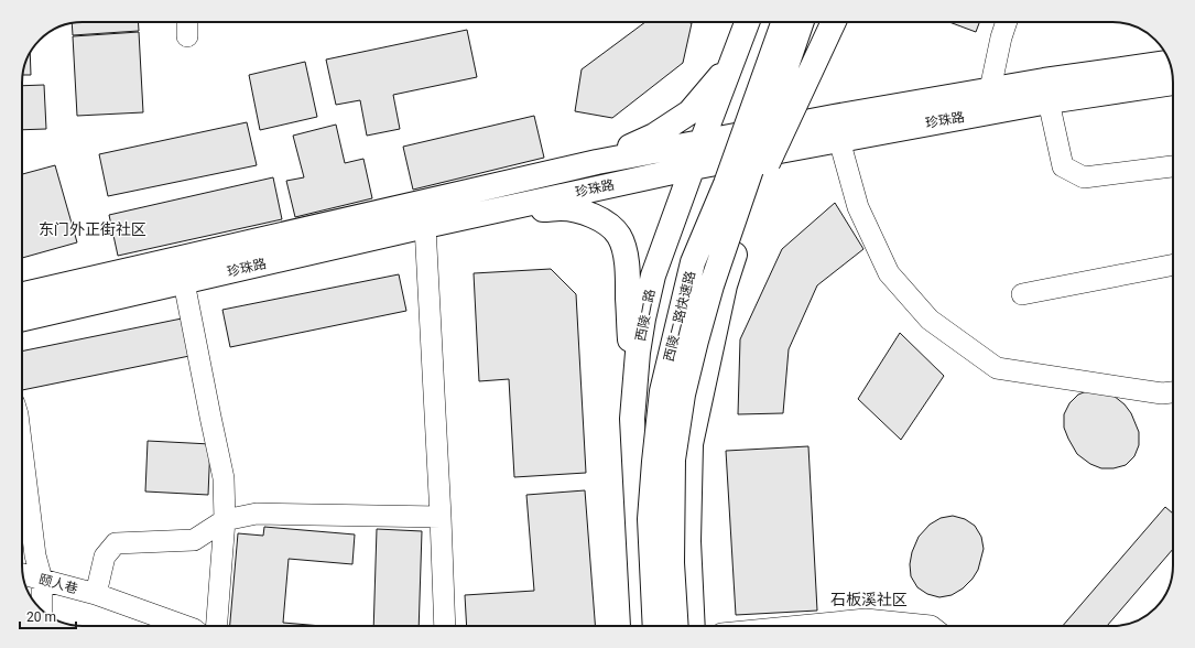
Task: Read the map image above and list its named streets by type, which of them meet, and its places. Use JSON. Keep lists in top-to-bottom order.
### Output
{
  "streets": {
    "main road": ["珍珠路", "西陵二路", "西陵二路快速路"],
    "street": ["颐人巷"]
  },
  "crossings": [
    ["珍珠路", "西陵二路"]
  ],
  "districts": ["东门外正街社区", "石板溪社区"],
  "scale_bar": "20 m"
}
